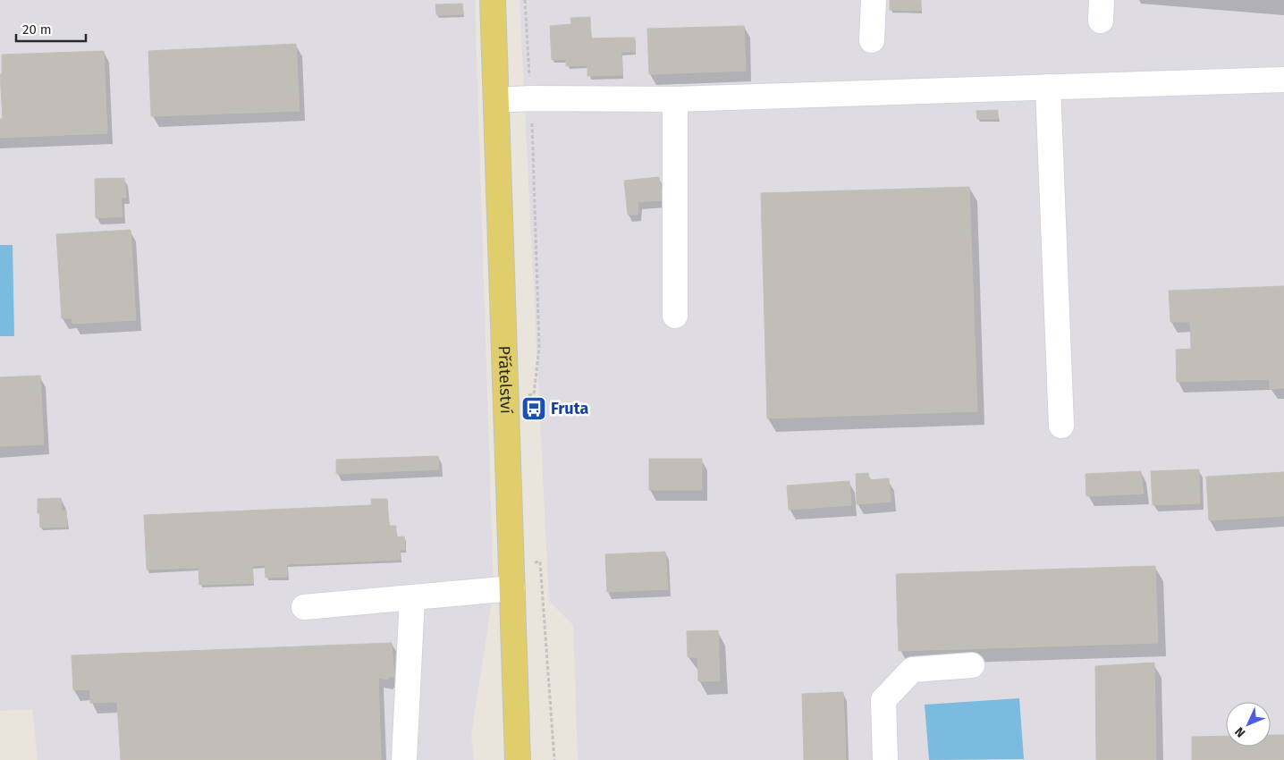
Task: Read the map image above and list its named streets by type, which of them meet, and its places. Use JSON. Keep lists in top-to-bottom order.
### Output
{
  "streets": {
    "main road": ["Přátelství"]
  },
  "places": {
    "bus stop": ["Fruta"]
  },
  "scale_bar": "20 m",
  "north": "bottom left"
}
